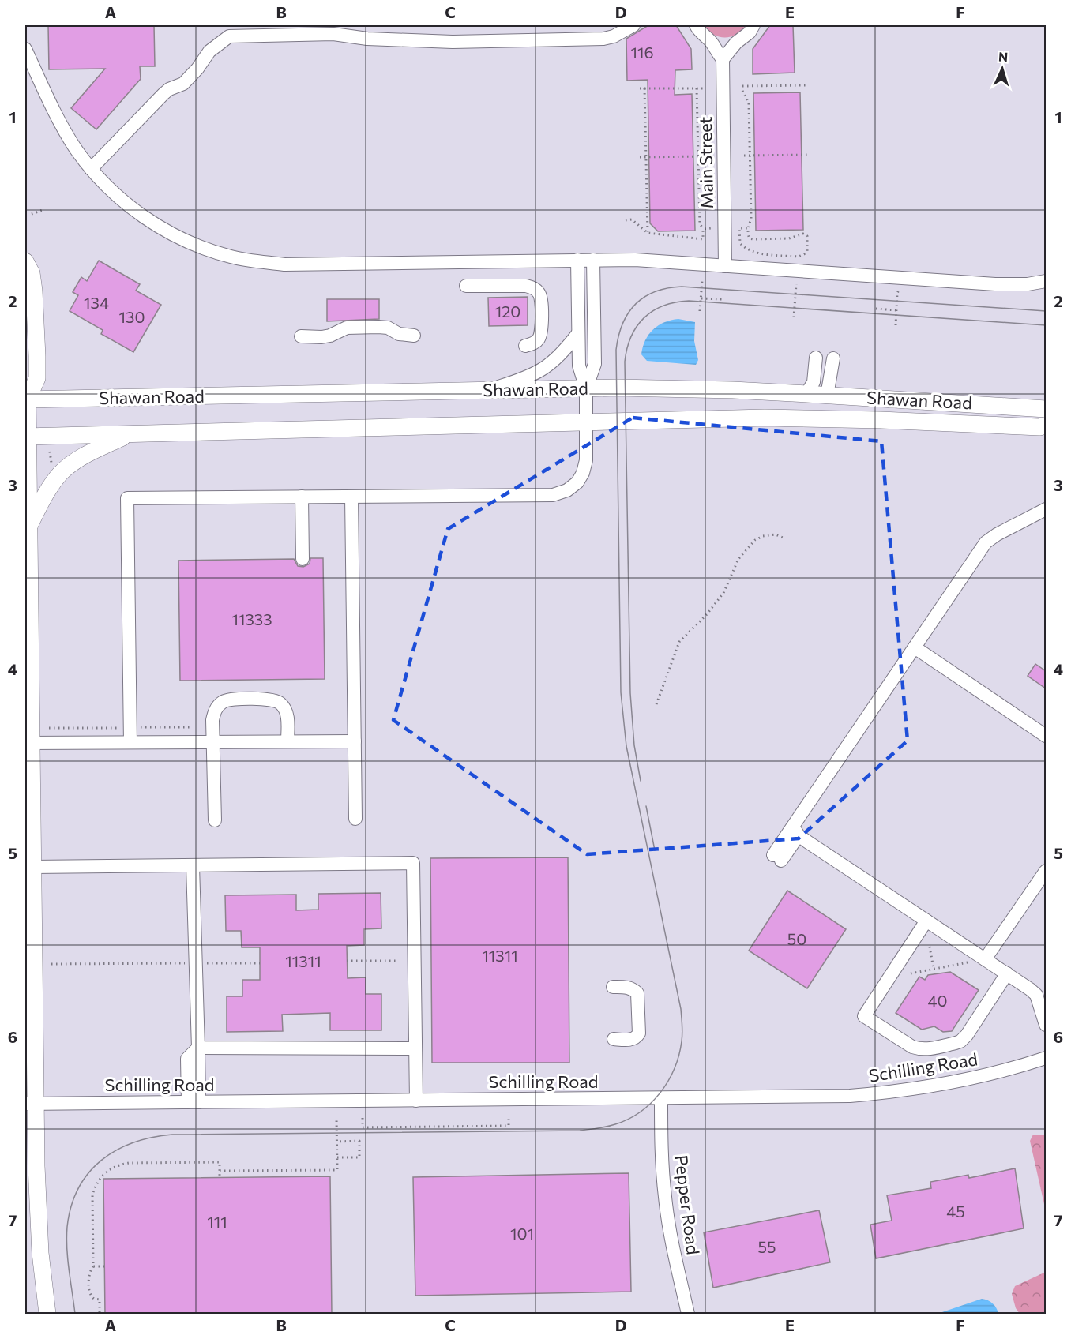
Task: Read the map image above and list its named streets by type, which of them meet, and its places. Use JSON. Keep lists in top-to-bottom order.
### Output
{
  "streets": {
    "main road": ["Shawan Road"],
    "street": ["Main Street", "Schilling Road", "Pepper Road"]
  },
  "crossings": [
    ["Schilling Road", "Pepper Road"]
  ],
  "house_numbers": [
    "116",
    "134",
    "120",
    "130",
    "11333",
    "50",
    "11311",
    "11311",
    "40",
    "45",
    "111",
    "101",
    "55"
  ],
  "north": "top",
  "grid": {
    "columns": [
      "A",
      "B",
      "C",
      "D",
      "E",
      "F"
    ],
    "rows": [
      "1",
      "2",
      "3",
      "4",
      "5",
      "6",
      "7"
    ]
  }
}
